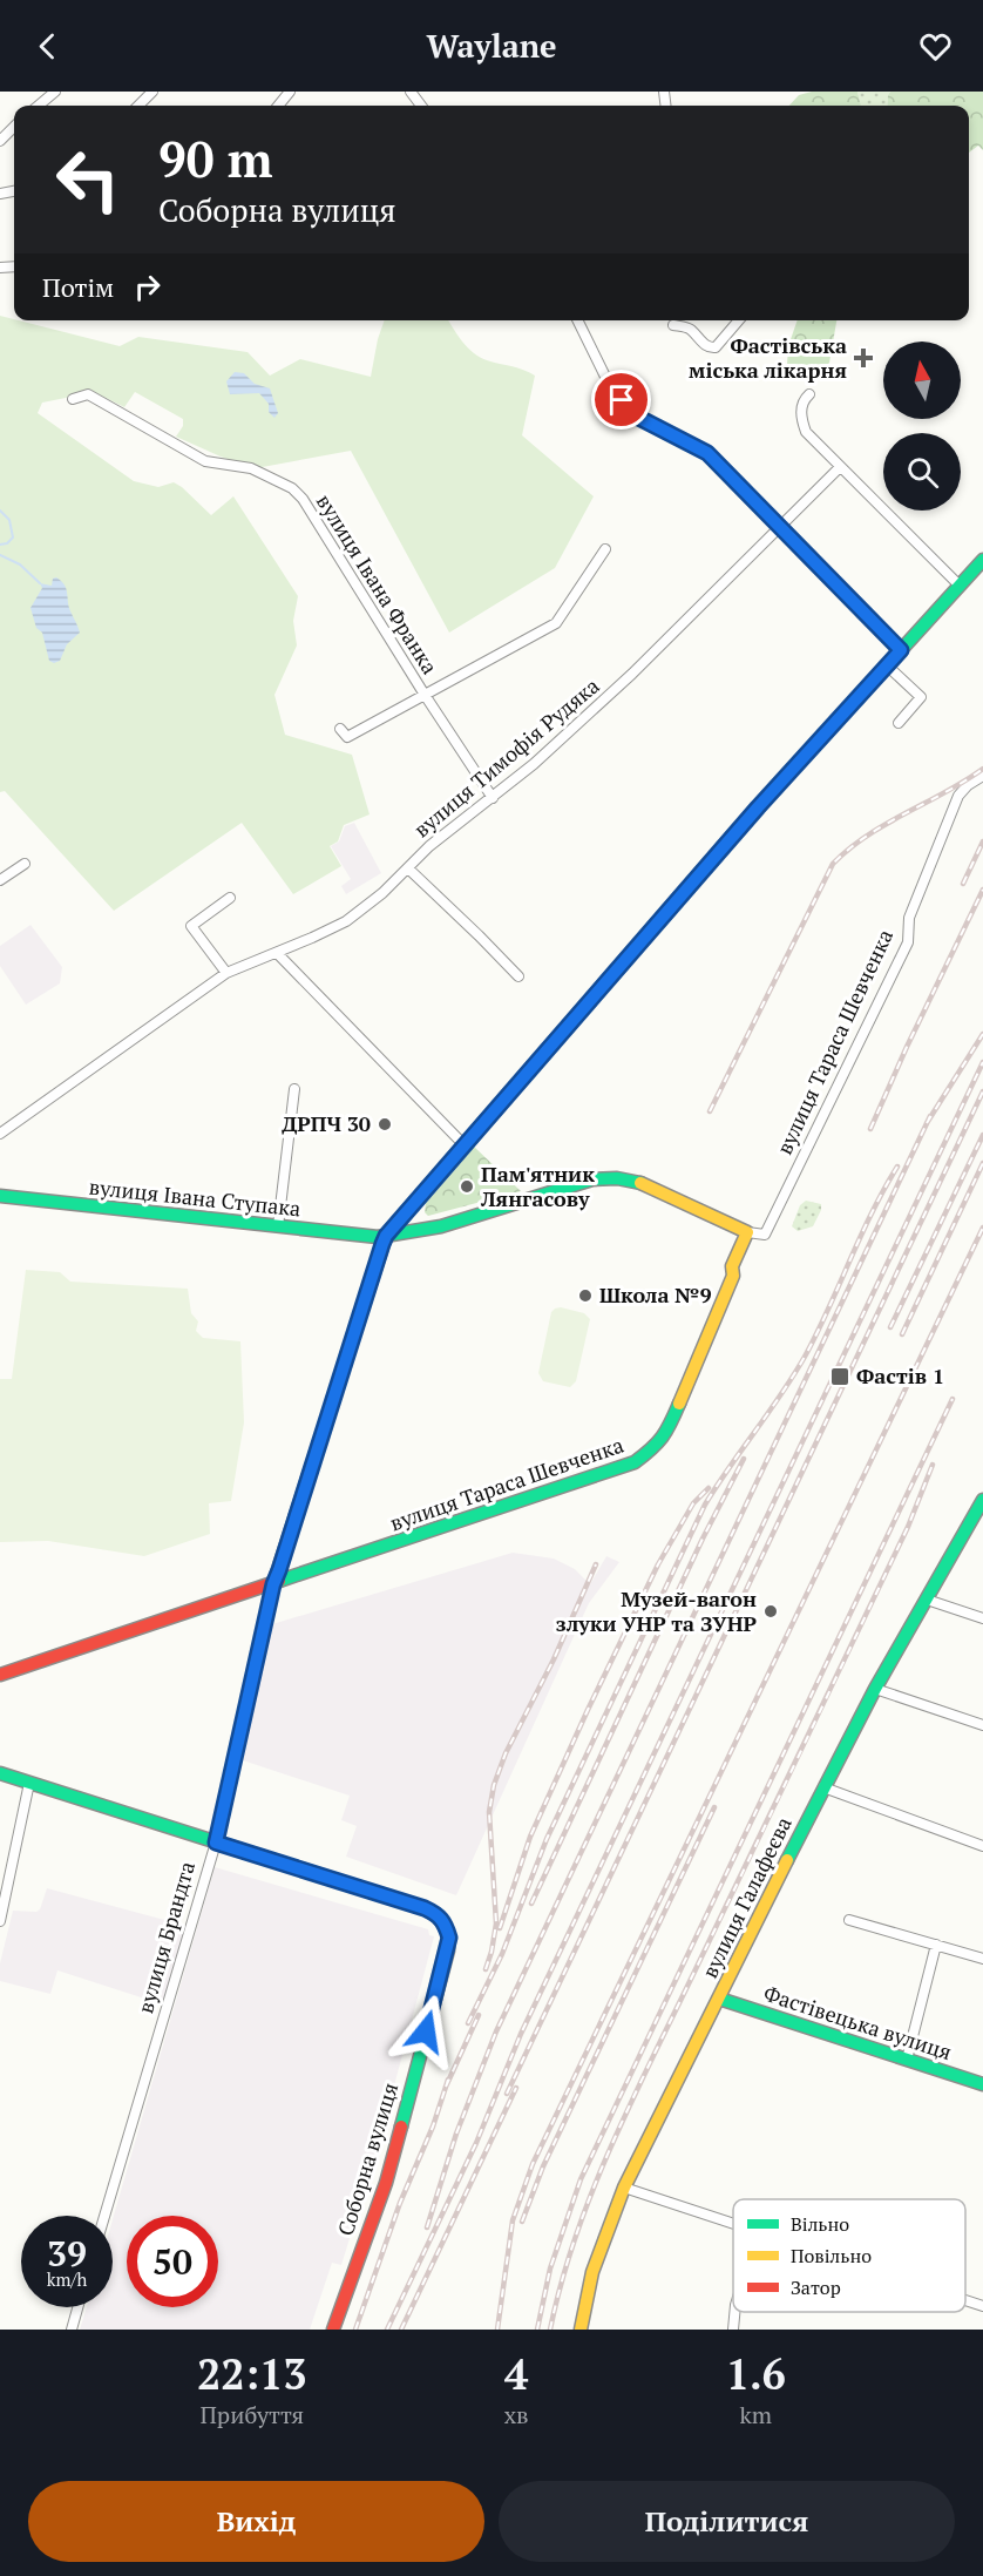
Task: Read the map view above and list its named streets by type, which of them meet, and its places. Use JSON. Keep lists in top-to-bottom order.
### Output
{
  "streets": {
    "main road": [
      "вулиця Тараса Шевченка",
      "вулиця Івана Ступака",
      "вулиця Галафеєва",
      "вулиця Брандта",
      "Фастівецька вулиця",
      "Соборна вулиця"
    ],
    "street": ["вулиця Івана Франка", "вулиця Тимофія Рудяка"]
  },
  "crossings": [
    ["вулиця Івана Франка", "вулиця Тимофія Рудяка"],
    ["вулиця Тараса Шевченка", "вулиця Івана Ступака"],
    ["вулиця Тараса Шевченка", "вулиця Брандта"],
    ["вулиця Івана Ступака", "вулиця Брандта"],
    ["вулиця Галафеєва", "Фастівецька вулиця"],
    ["вулиця Брандта", "Соборна вулиця"]
  ],
  "places": {
    "health": ["Фастівська міська лікарня"],
    "other": [
      "ДРПЧ 30",
      "Пам'ятник Лянгасову",
      "Школа №9",
      "Музей-вагон злуки УНР та ЗУНР"
    ],
    "transit": ["Фастів 1"]
  },
  "legend": ["Вільно", "Повільно", "Затор"],
  "north": "top",
  "page": {
    "header": "Waylane",
    "turn": ["90 m", "Соборна вулиця"],
    "then": "Потім",
    "speed": "39 km/h",
    "limit": "50",
    "eta": [
      "22:13",
      "Прибуття",
      "4",
      "хв",
      "1.6",
      "km"
    ],
    "buttons": ["Вихід", "Поділитися"]
  }
}
